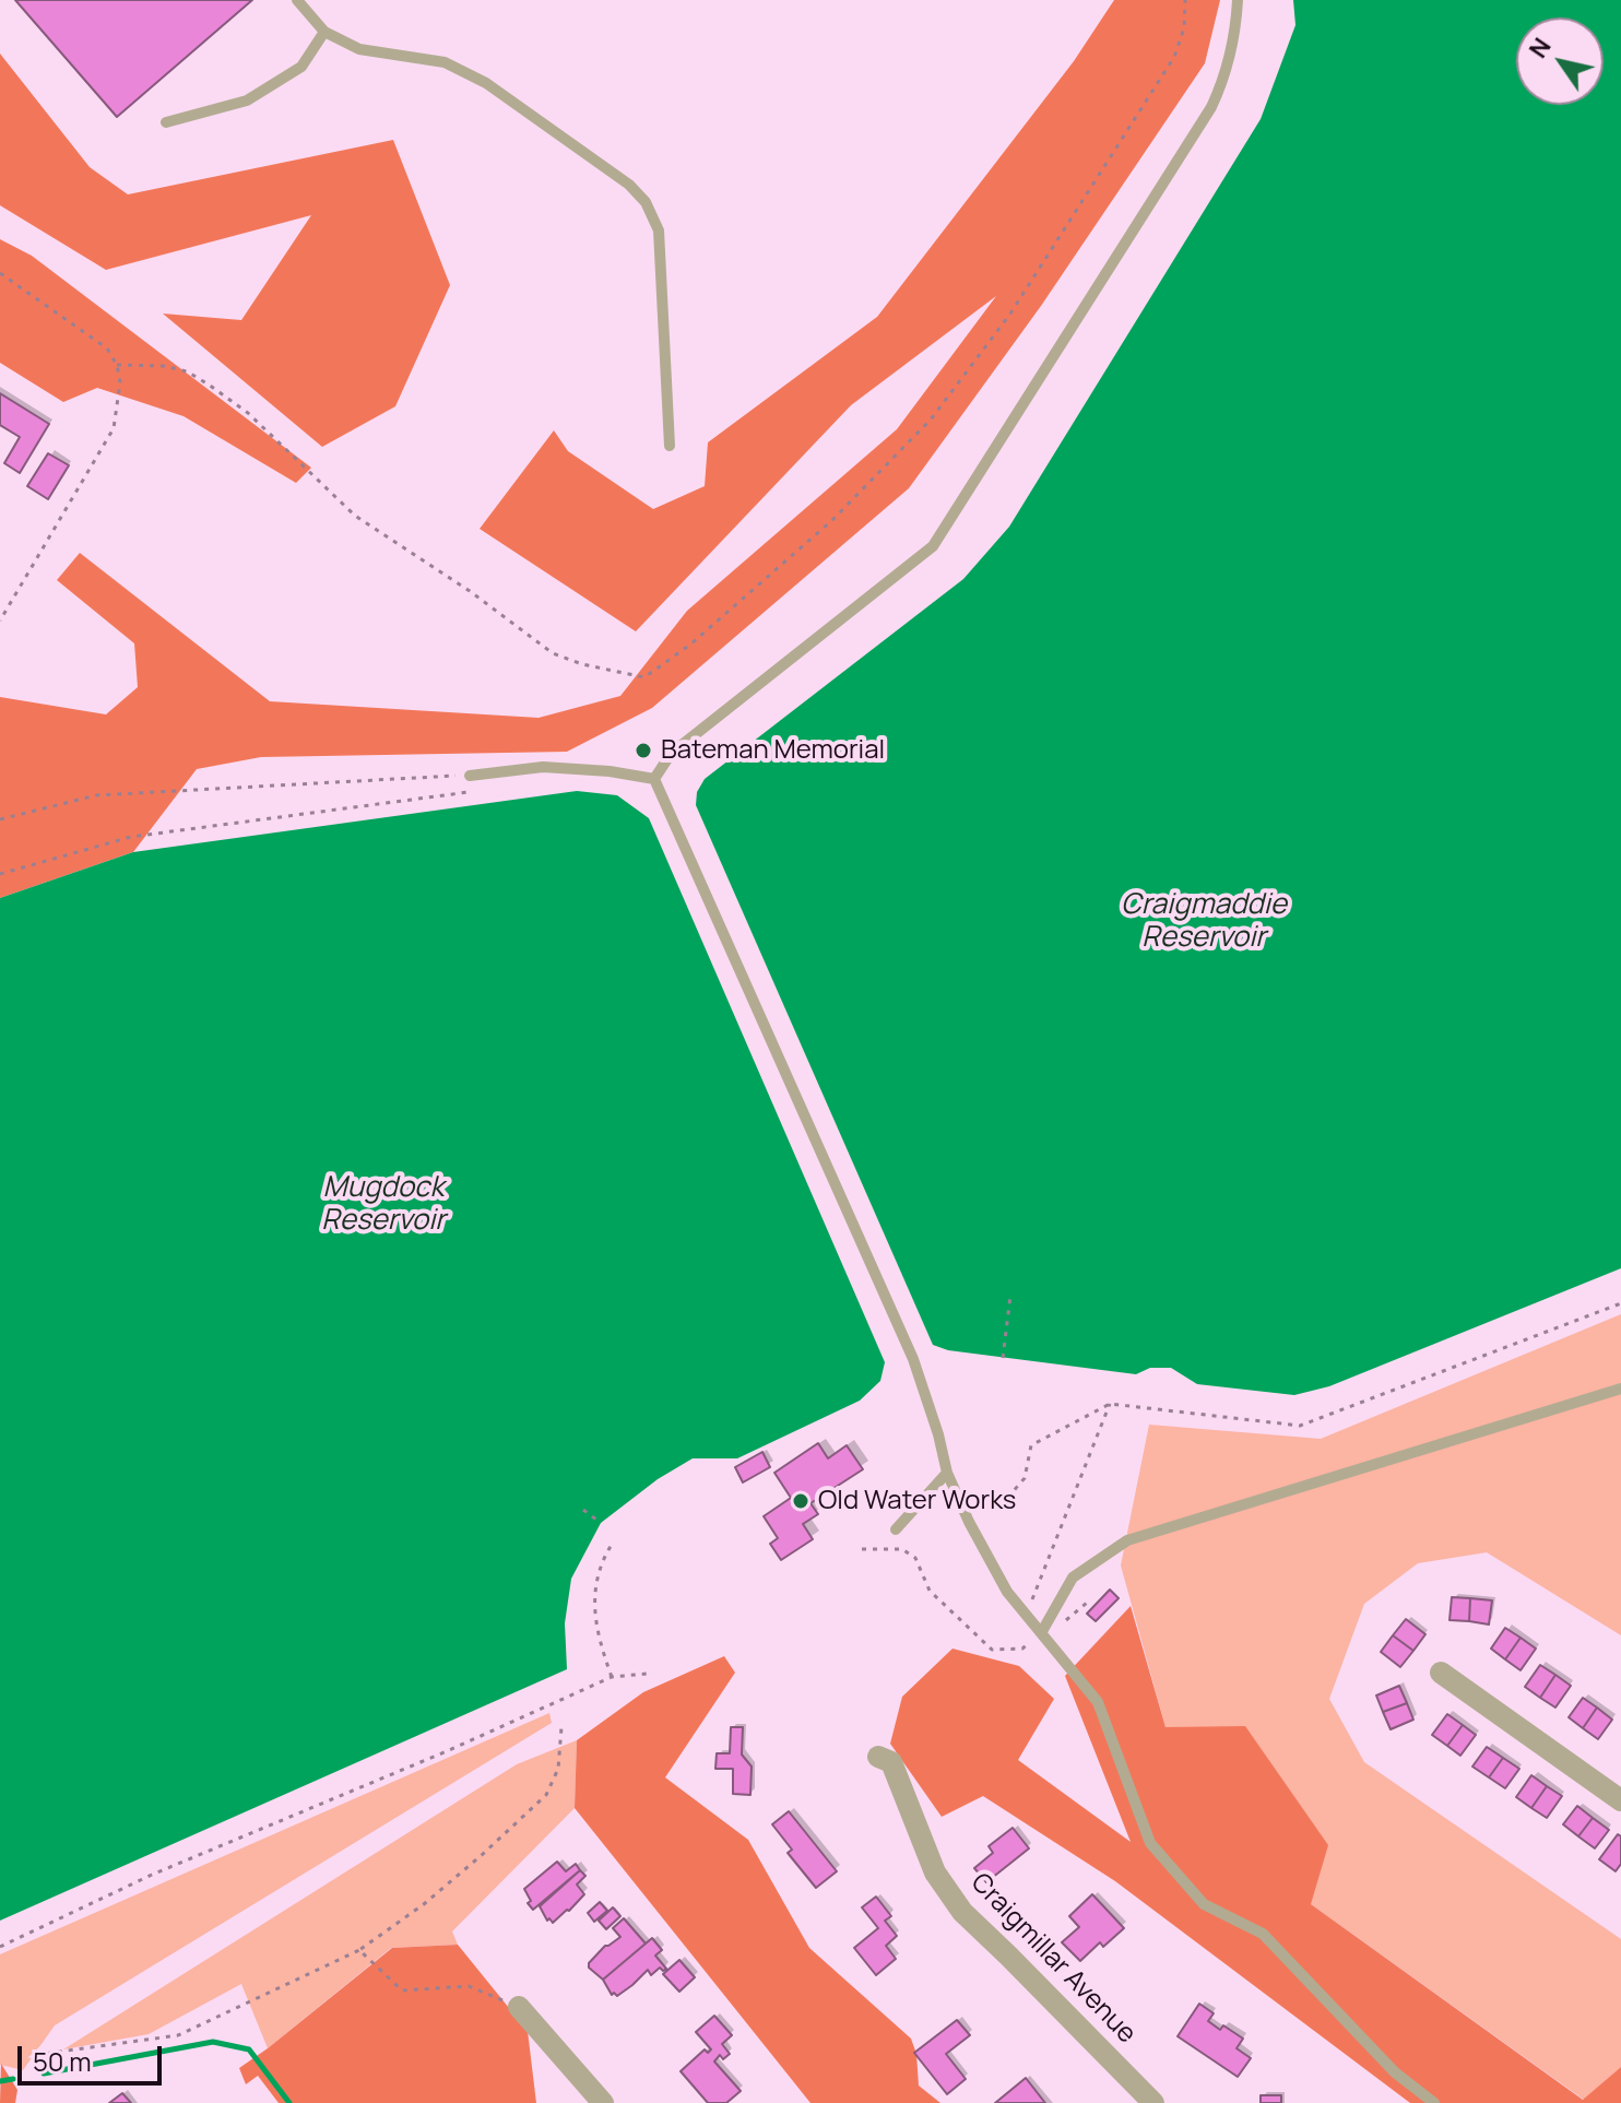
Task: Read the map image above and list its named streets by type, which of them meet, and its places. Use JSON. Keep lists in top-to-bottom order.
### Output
{
  "streets": {
    "street": ["Craigmillar Avenue"]
  },
  "water": ["Craigmaddie Reservoir", "Mugdock Reservoir"],
  "places": ["Bateman Memorial", "Old Water Works"],
  "scale_bar": "50 m",
  "north": "top left"
}
